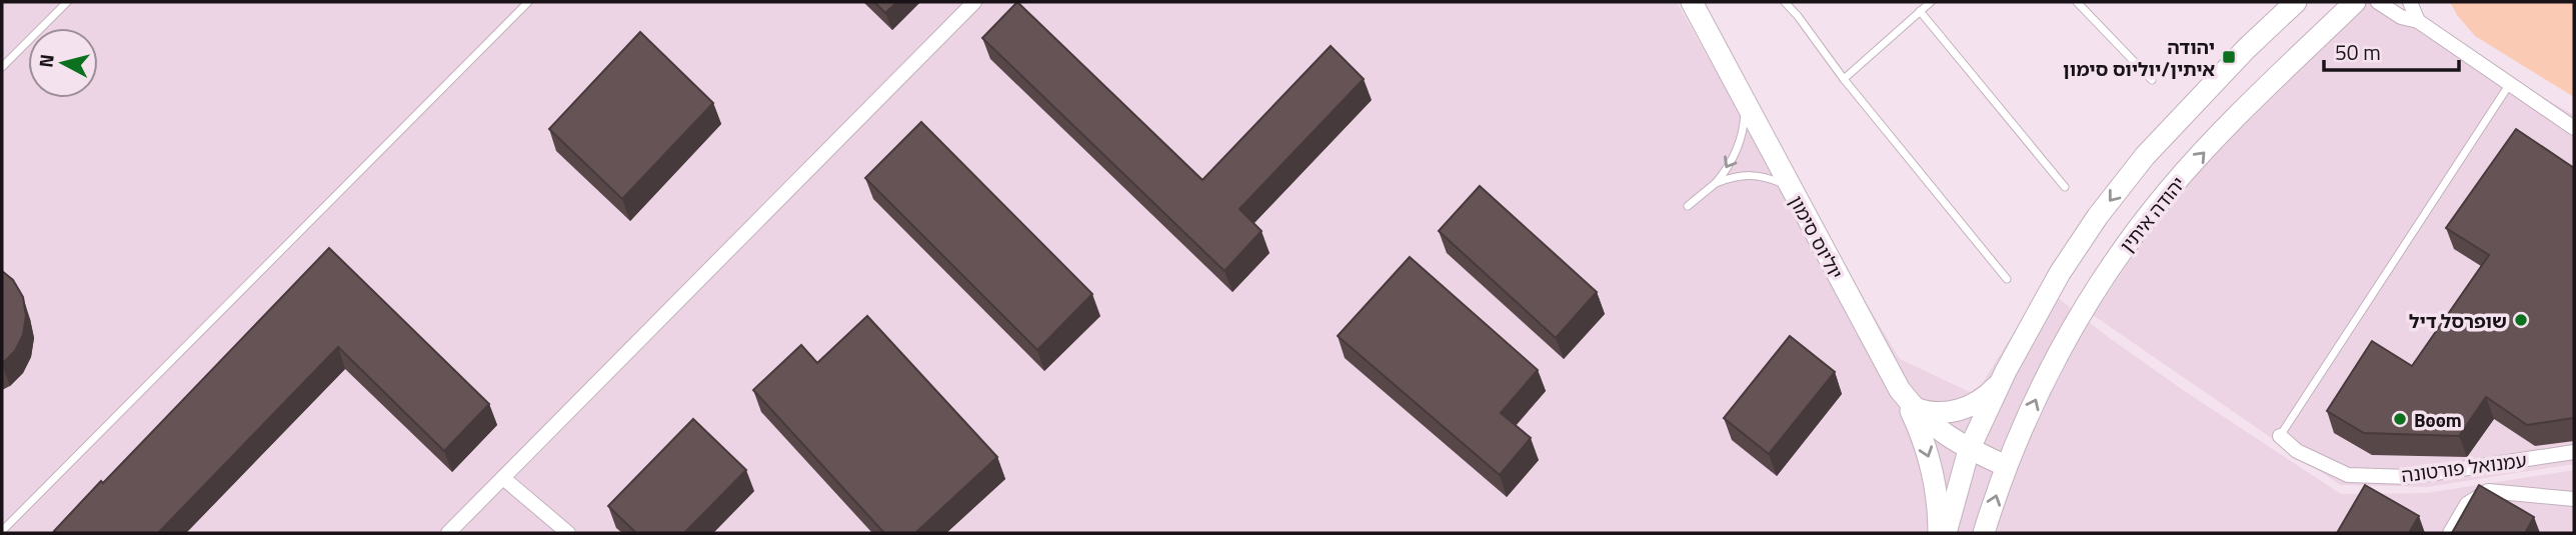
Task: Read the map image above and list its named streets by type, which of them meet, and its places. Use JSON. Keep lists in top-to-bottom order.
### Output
{
  "streets": {
    "street": ["יהודה איתין", "יוליוס סימון", "עמנואל פורטונה"]
  },
  "crossings": [
    ["יהודה איתין", "יוליוס סימון"]
  ],
  "places": {
    "transit": ["יהודה איתין/יוליוס סימון"],
    "other": ["שופרסל דיל", "Boom"]
  },
  "scale_bar": "50 m",
  "north": "left"
}
